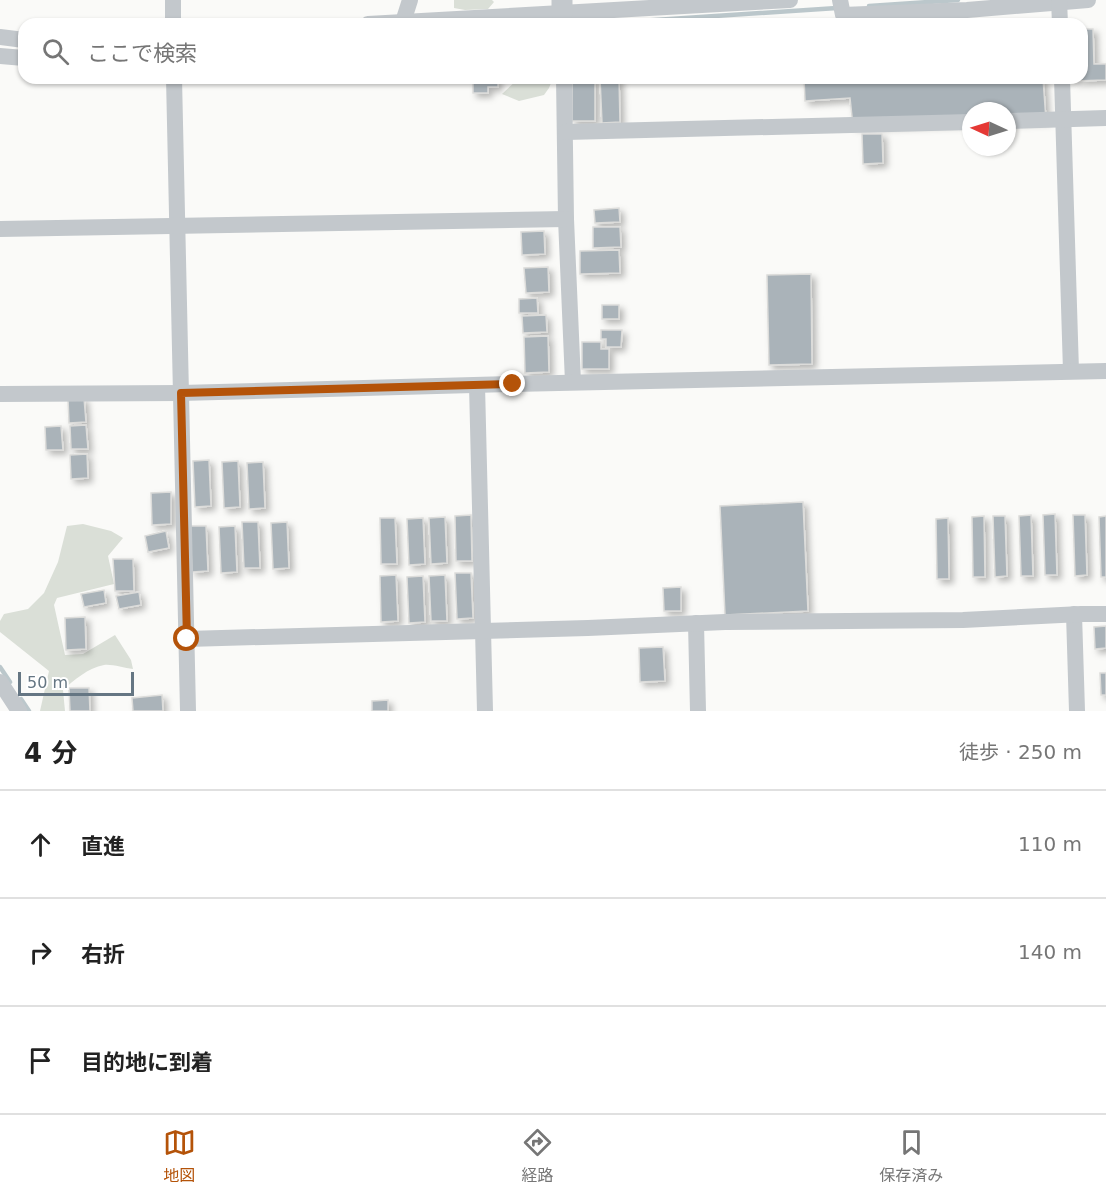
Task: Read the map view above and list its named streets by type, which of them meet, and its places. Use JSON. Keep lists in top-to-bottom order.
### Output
{
  "scale_bar": "50 m",
  "north": "left",
  "page": {
    "search": "ここで検索",
    "scale": "50 m",
    "heading": ["4 分", "徒歩 · 250 m"],
    "list": [
      ["直進", "110 m"],
      ["右折", "140 m"],
      "目的地に到着"
    ],
    "nav": ["地図", "経路", "保存済み"]
  }
}
